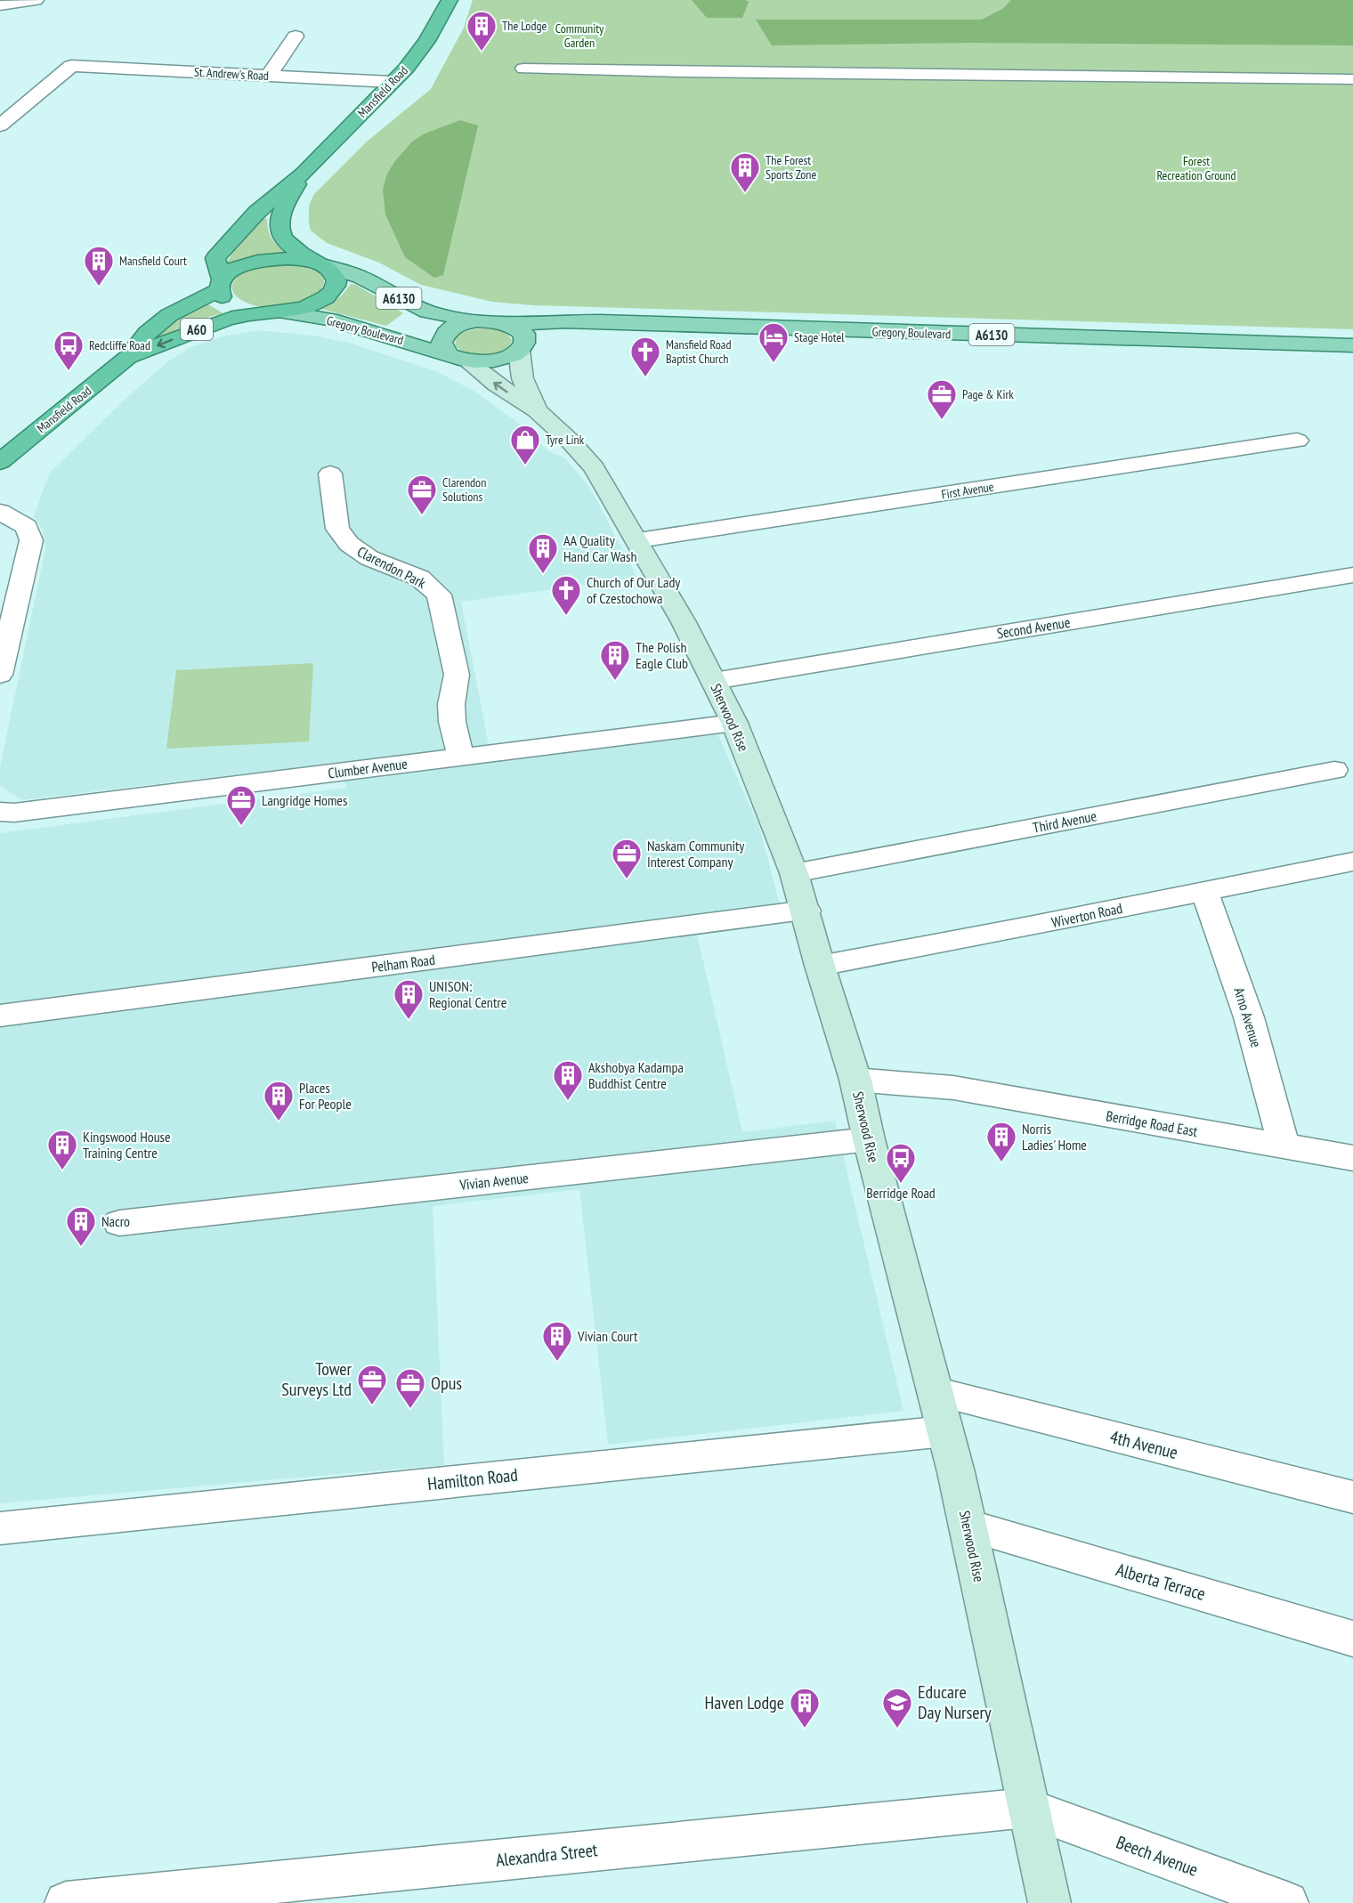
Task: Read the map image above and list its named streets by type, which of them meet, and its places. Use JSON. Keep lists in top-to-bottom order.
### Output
{
  "streets": {
    "highway": ["Mansfield Road", "A60"],
    "main road": ["A6130", "Gregory Boulevard", "Sherwood Rise"],
    "street": [
      "St. Andrew's Road",
      "First Avenue",
      "Clarendon Park",
      "Second Avenue",
      "Clumber Avenue",
      "Third Avenue",
      "Wiverton Road",
      "Pelham Road",
      "Arno Avenue",
      "Berridge Road East",
      "Vivian Avenue",
      "4th Avenue",
      "Hamilton Road",
      "Alberta Terrace",
      "Alexandra Street",
      "Beech Avenue"
    ]
  },
  "crossings": [
    ["St. Andrew's Road", "Mansfield Road"],
    ["Mansfield Road", "Gregory Boulevard"],
    ["Gregory Boulevard", "Sherwood Rise"],
    ["First Avenue", "Sherwood Rise"],
    ["Clarendon Park", "Clumber Avenue"],
    ["Second Avenue", "Sherwood Rise"],
    ["Sherwood Rise", "Clumber Avenue"],
    ["Sherwood Rise", "Third Avenue"],
    ["Sherwood Rise", "Wiverton Road"],
    ["Sherwood Rise", "Pelham Road"],
    ["Sherwood Rise", "Berridge Road East"],
    ["Sherwood Rise", "Vivian Avenue"],
    ["Sherwood Rise", "4th Avenue"],
    ["Sherwood Rise", "Hamilton Road"],
    ["Sherwood Rise", "Alberta Terrace"],
    ["Sherwood Rise", "Alexandra Street"],
    ["Sherwood Rise", "Beech Avenue"],
    ["Wiverton Road", "Arno Avenue"],
    ["Arno Avenue", "Berridge Road East"],
    ["Alexandra Street", "Beech Avenue"]
  ],
  "parks": ["Community Garden", "Forest Recreation Ground"],
  "places": {
    "building": [
      "The Lodge",
      "The Forest Sports Zone",
      "Mansfield Court",
      "AA Quality Hand Car Wash",
      "The Polish Eagle Club",
      "UNISON: Regional Centre",
      "Akshobya Kadampa Buddhist Centre",
      "Places For People",
      "Norris Ladies' Home",
      "Kingswood House Training Centre",
      "Nacro",
      "Vivian Court",
      "Haven Lodge"
    ],
    "hotel": ["Stage Hotel"],
    "bus stop": ["Redcliffe Road", "Berridge Road"],
    "church": ["Mansfield Road Baptist Church", "Church of Our Lady of Czestochowa"],
    "office": [
      "Page & Kirk",
      "Clarendon Solutions",
      "Langridge Homes",
      "Naskam Community Interest Company",
      "Tower Surveys Ltd",
      "Opus"
    ],
    "shop": ["Tyre Link"],
    "school or university": ["Educare Day Nursery"]
  }
}
